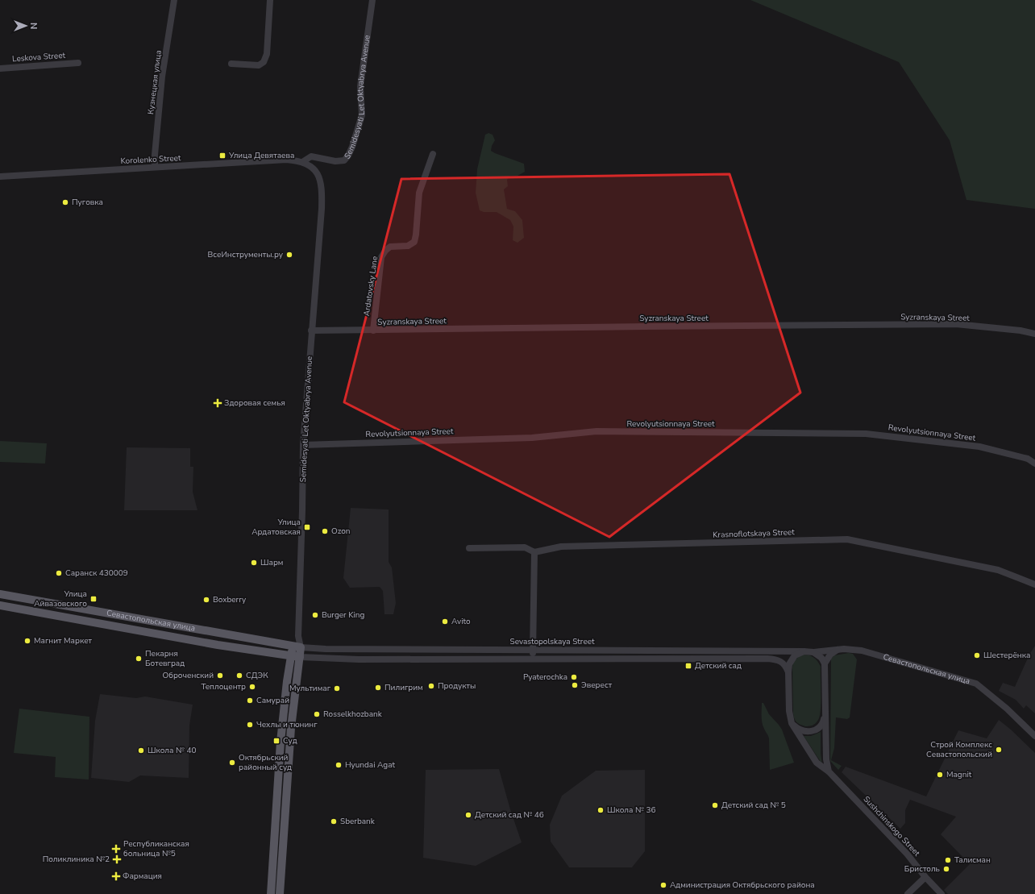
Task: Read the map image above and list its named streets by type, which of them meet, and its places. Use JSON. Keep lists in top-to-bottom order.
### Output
{
  "streets": {
    "main road": ["Севастопольская улица"],
    "street": [
      "Leskova Street",
      "Кузнецкая улица",
      "Semidesyati Let Oktyabrya Avenue",
      "Korolenko Street",
      "Ardatovsky Lane",
      "Syzranskaya Street",
      "Revolyutsionnaya Street",
      "Krasnoflotskaya Street",
      "Sevastopolskaya Street",
      "Sushchinskogo Street"
    ]
  },
  "crossings": [
    ["Кузнецкая улица", "Korolenko Street"],
    ["Semidesyati Let Oktyabrya Avenue", "Korolenko Street"],
    ["Semidesyati Let Oktyabrya Avenue", "Syzranskaya Street"],
    ["Semidesyati Let Oktyabrya Avenue", "Revolyutsionnaya Street"],
    ["Semidesyati Let Oktyabrya Avenue", "Севастопольская улица"],
    ["Semidesyati Let Oktyabrya Avenue", "Sevastopolskaya Street"],
    ["Ardatovsky Lane", "Syzranskaya Street"],
    ["Севастопольская улица", "Sevastopolskaya Street"]
  ],
  "places": {
    "transit": [
      "Улица Девятаева",
      "Улица Ардатовская",
      "Улица Айвазовского",
      "Детский сад",
      "Суд"
    ],
    "other": [
      "Пуговка",
      "ВсеИнструменты.ру",
      "Ozon",
      "Шарм",
      "Саранск 430009",
      "Boxberry",
      "Burger King",
      "Avito",
      "Магнит Маркет",
      "Шестерёнка",
      "Пекарня Ботевград",
      "Оброченский",
      "СДЭК",
      "Pyaterochka",
      "Эверест",
      "Продукты",
      "Теплоцентр",
      "Пилигрим",
      "Мультимаг",
      "Самурай",
      "Rosselkhozbank",
      "Чехлы и тюнинг",
      "Строй Комплекс Севастопольский",
      "Школа № 40",
      "Октябрьский районный суд",
      "Hyundai Agat",
      "Magnit",
      "Детский сад № 5",
      "Школа № 36",
      "Детский сад № 46",
      "Sberbank",
      "Талисман",
      "Бристоль",
      "Администрация Октябрьского района"
    ],
    "health": [
      "Здоровая семья",
      "Республиканская больница №5",
      "Поликлиника №2",
      "Фармация"
    ]
  },
  "north": "right"
}
